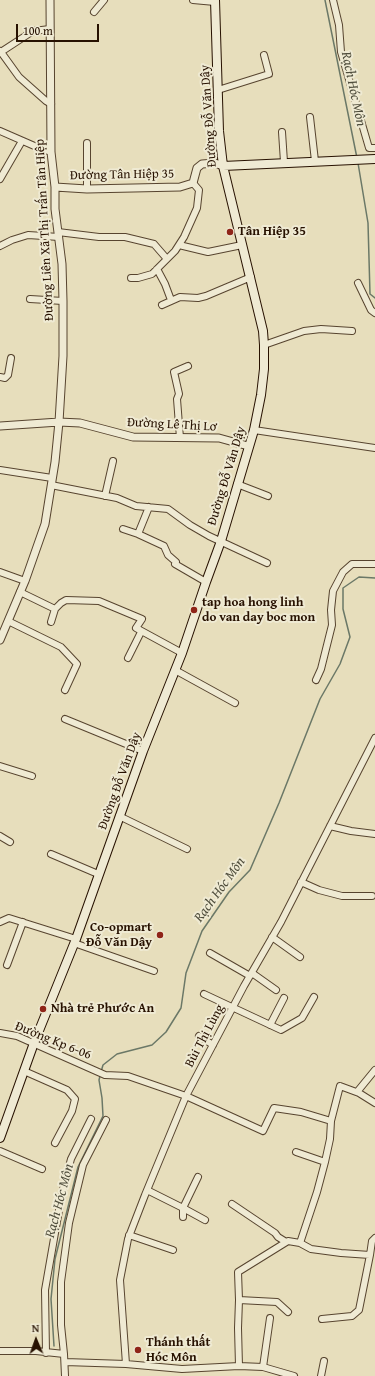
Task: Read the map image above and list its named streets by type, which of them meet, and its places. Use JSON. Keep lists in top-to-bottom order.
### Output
{
  "streets": {
    "main road": ["Đường Đỗ Văn Dậy"],
    "street": [
      "Đường Tân Hiệp 35",
      "Đường Liên Xã Thị Trấn Tân Hiệp",
      "Đường Lê Thị Lơ",
      "Bùi Thị Lùng",
      "Đường Kp 6-06"
    ]
  },
  "crossings": [
    ["Đường Đỗ Văn Dậy", "Đường Tân Hiệp 35"],
    ["Đường Đỗ Văn Dậy", "Đường Lê Thị Lơ"],
    ["Đường Đỗ Văn Dậy", "Đường Kp 6-06"],
    ["Đường Tân Hiệp 35", "Đường Liên Xã Thị Trấn Tân Hiệp"],
    ["Đường Liên Xã Thị Trấn Tân Hiệp", "Đường Lê Thị Lơ"],
    ["Bùi Thị Lùng", "Đường Kp 6-06"]
  ],
  "water": ["Rạch Hóc Môn"],
  "places": [
    "Tân Hiệp 35",
    "tap hoa hong linh do van day boc mon",
    "Co-opmart Đỗ Văn Dậy",
    "Nhà trẻ Phước An",
    "Thánh thất Hóc Môn"
  ],
  "scale_bar": "100 m",
  "north": "top"
}
